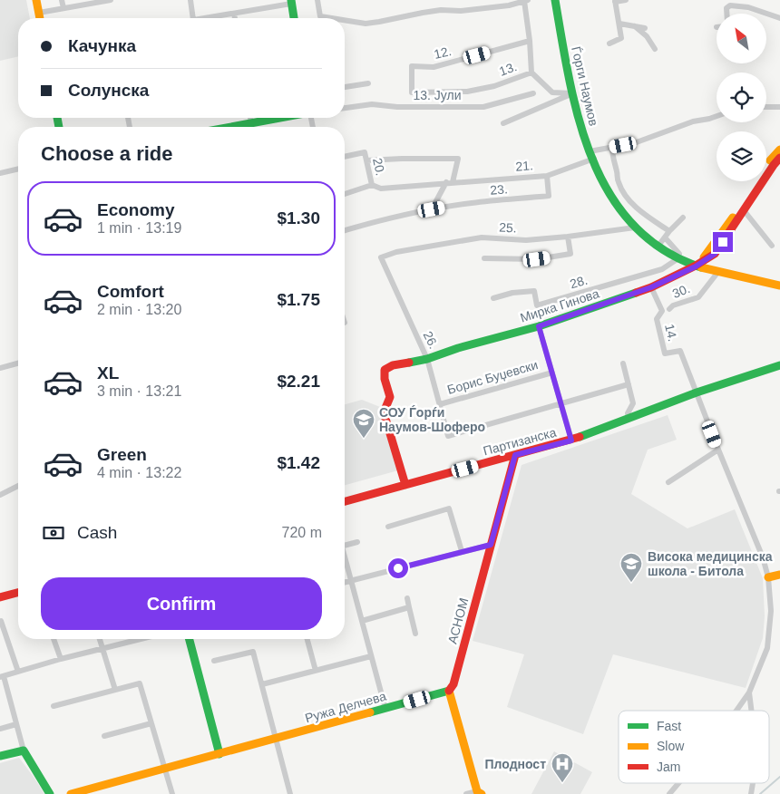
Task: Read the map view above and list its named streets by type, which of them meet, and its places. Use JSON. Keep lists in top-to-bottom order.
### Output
{
  "streets": {
    "street": [
      "12.",
      "13.",
      "Ѓорги Наумов",
      "13. Јули",
      "21.",
      "20.",
      "23.",
      "25.",
      "28.",
      "30.",
      "Мирка Гинова",
      "14.",
      "26.",
      "Борис Буџевски",
      "Партизанска",
      "АСНОМ",
      "Ружа Делчева"
    ]
  },
  "crossings": [
    ["12.", "13."],
    ["Ѓорги Наумов", "21."],
    ["Ѓорги Наумов", "25."],
    ["Ѓорги Наумов", "28."],
    ["Ѓорги Наумов", "30."],
    ["Ѓорги Наумов", "Мирка Гинова"],
    ["21.", "20."],
    ["21.", "23."],
    ["25.", "26."],
    ["Мирка Гинова", "14."],
    ["Мирка Гинова", "26."],
    ["Мирка Гинова", "Партизанска"],
    ["14.", "Партизанска"],
    ["26.", "Борис Буџевски"],
    ["Партизанска", "АСНОМ"],
    ["АСНОМ", "Ружа Делчева"]
  ],
  "places": {
    "school or university": ["СОУ Ѓорѓи Наумов-Шоферо", "Висока медицинска школа - Битола"],
    "hospital": ["Плодност"]
  },
  "legend": ["Fast", "Slow", "Jam"],
  "north": "top left",
  "page": {
    "banner": ["Качунка", "Солунска"],
    "heading": "Choose a ride",
    "list": [
      {
        "name": "Economy",
        "note": "1 min · 13:19",
        "value": "$1.30"
      },
      {
        "name": "Comfort",
        "note": "2 min · 13:20",
        "value": "$1.75"
      },
      {
        "name": "XL",
        "note": "3 min · 13:21",
        "value": "$2.21"
      },
      {
        "name": "Green",
        "note": "4 min · 13:22",
        "value": "$1.42"
      }
    ],
    "pay": ["Cash", "720 m"],
    "buttons": "Confirm"
  }
}
